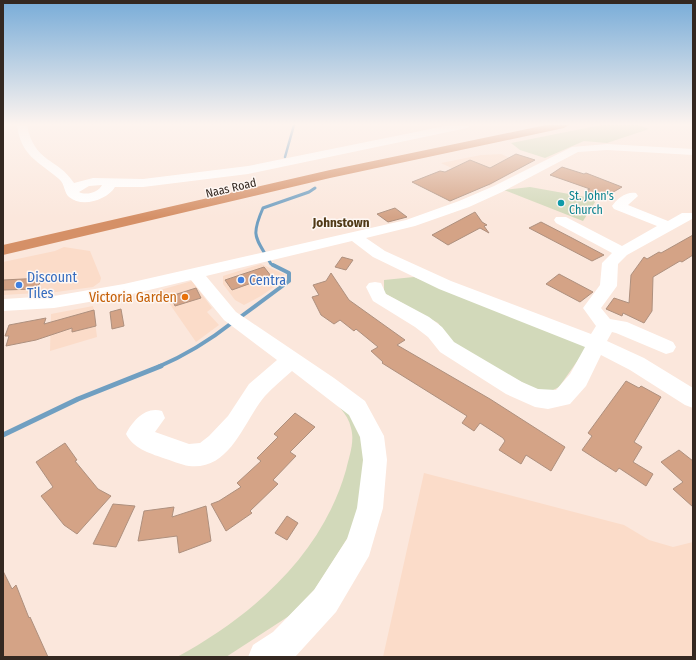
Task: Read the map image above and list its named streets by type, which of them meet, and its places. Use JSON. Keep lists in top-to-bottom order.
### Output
{
  "streets": {
    "highway": ["Naas Road"]
  },
  "districts": ["Johnstown"],
  "places": [
    "St. John's Church",
    "Centra",
    "Discount Tiles",
    "Victoria Garden"
  ]
}
